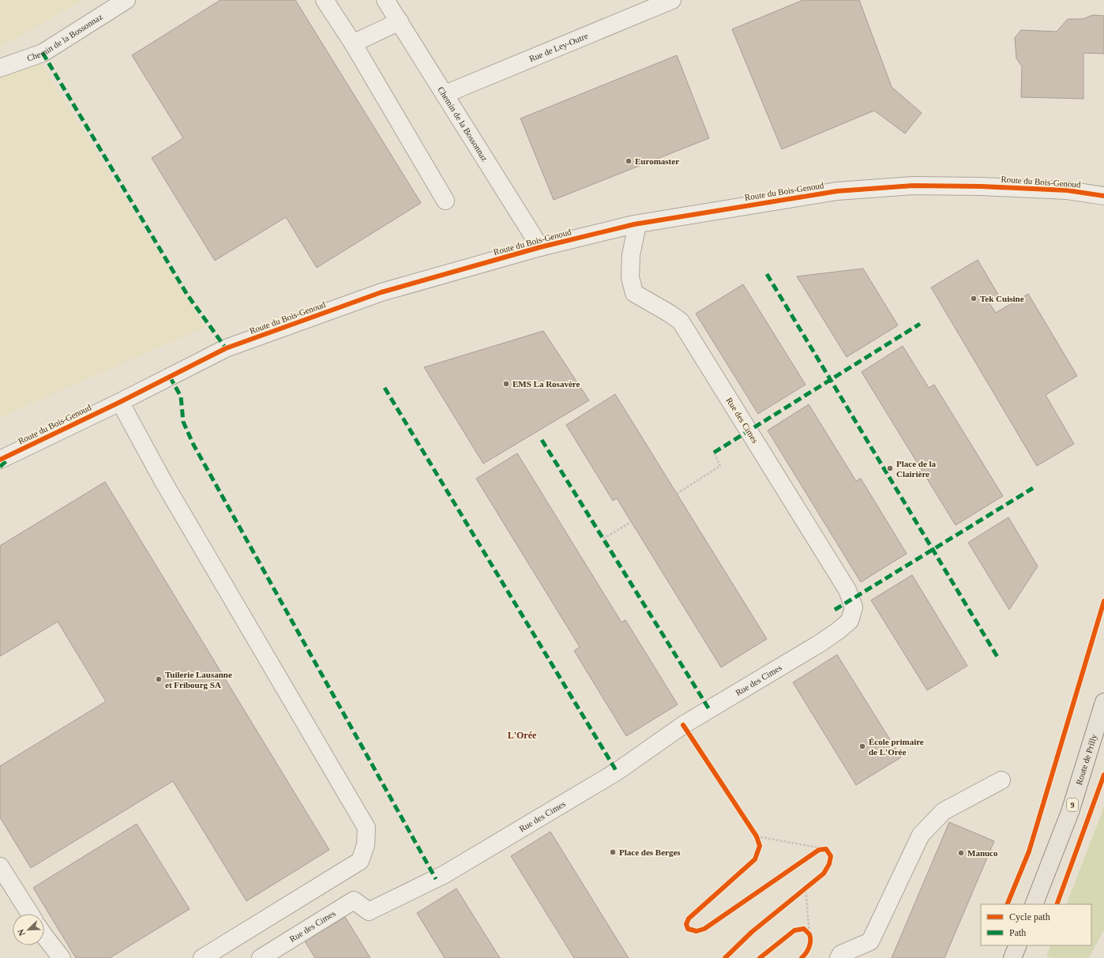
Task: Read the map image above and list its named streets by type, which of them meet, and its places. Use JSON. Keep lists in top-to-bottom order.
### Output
{
  "streets": {
    "main road": ["Route de Prilly", "9"],
    "street": [
      "Chemin de la Bossonnaz",
      "Rue de Ley-Outre",
      "Route du Bois-Genoud",
      "Rue des Cimes"
    ]
  },
  "crossings": [
    ["Chemin de la Bossonnaz", "Rue de Ley-Outre"],
    ["Chemin de la Bossonnaz", "Route du Bois-Genoud"],
    ["Route du Bois-Genoud", "Rue des Cimes"]
  ],
  "districts": ["L'Orée"],
  "places": [
    "Euromaster",
    "Tek Cuisine",
    "EMS La Rosavère",
    "Place de la Clairière",
    "Tuilerie Lausanne et Fribourg SA",
    "École primaire de L'Orée",
    "Place des Berges",
    "Manuco"
  ],
  "legend": ["Cycle path", "Path"],
  "north": "bottom left"
}
